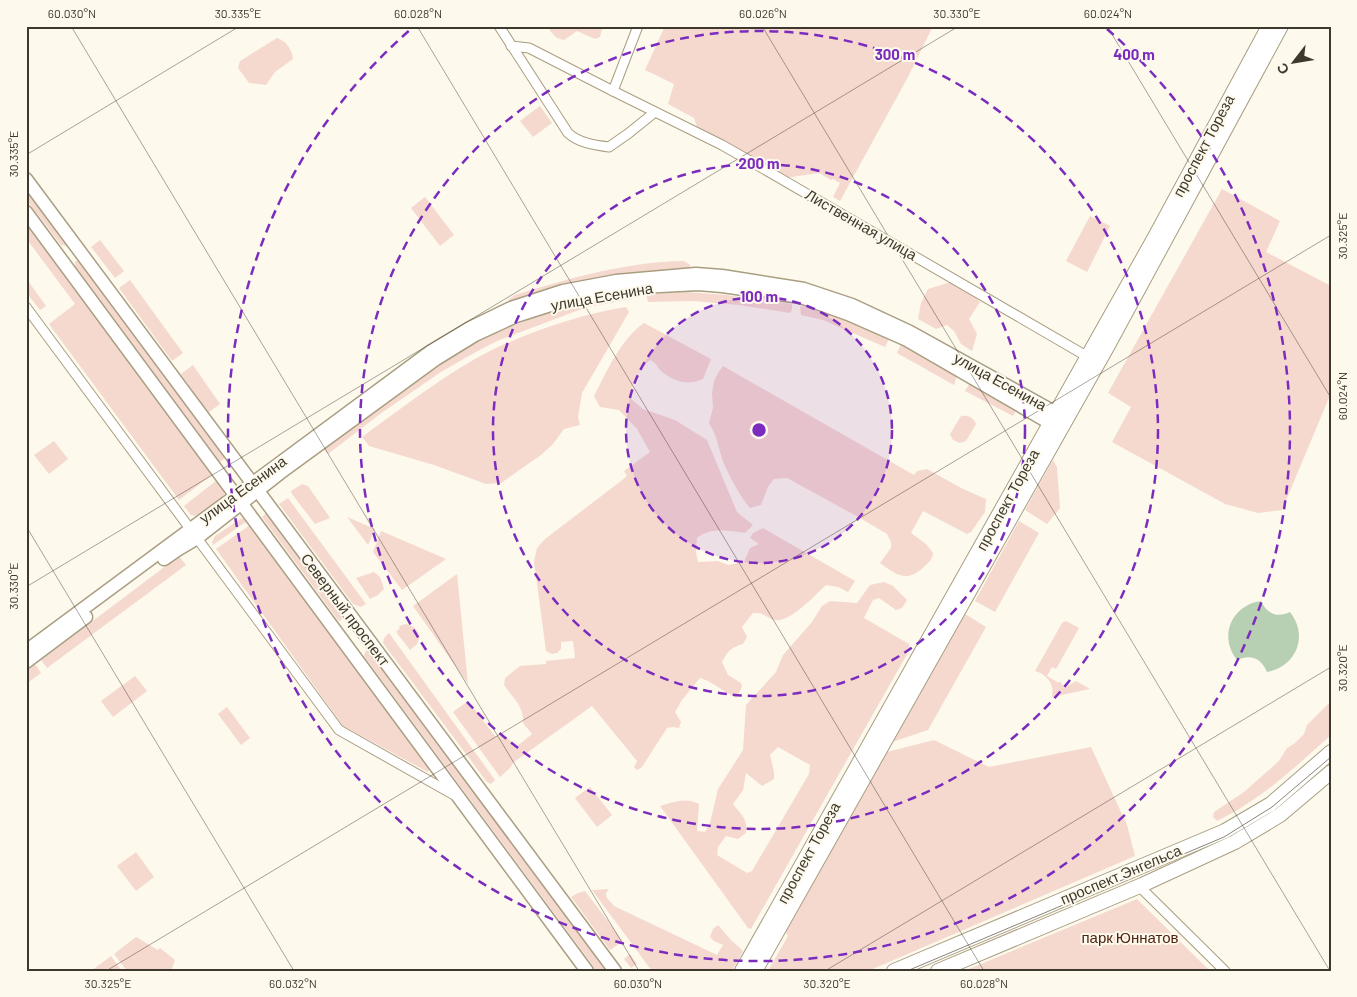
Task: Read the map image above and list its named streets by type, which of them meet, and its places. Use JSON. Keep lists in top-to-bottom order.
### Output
{
  "streets": {
    "main road": [
      "проспект Тореза",
      "улица Есенина",
      "Северный проспект",
      "проспект Энгельса"
    ],
    "street": ["Лиственная улица"]
  },
  "crossings": [
    ["проспект Тореза", "Лиственная улица"],
    ["проспект Тореза", "улица Есенина"],
    ["улица Есенина", "Северный проспект"]
  ],
  "parks": ["парк Юннатов"],
  "north": "bottom left",
  "coordinates": [
    "60.030°N",
    "30.335°E",
    "60.028°N",
    "60.026°N",
    "30.330°E",
    "60.024°N",
    "30.325°E",
    "30.320°E",
    "60.032°N"
  ],
  "rings": [
    "400 m",
    "300 m",
    "200 m",
    "100 m"
  ]
}
